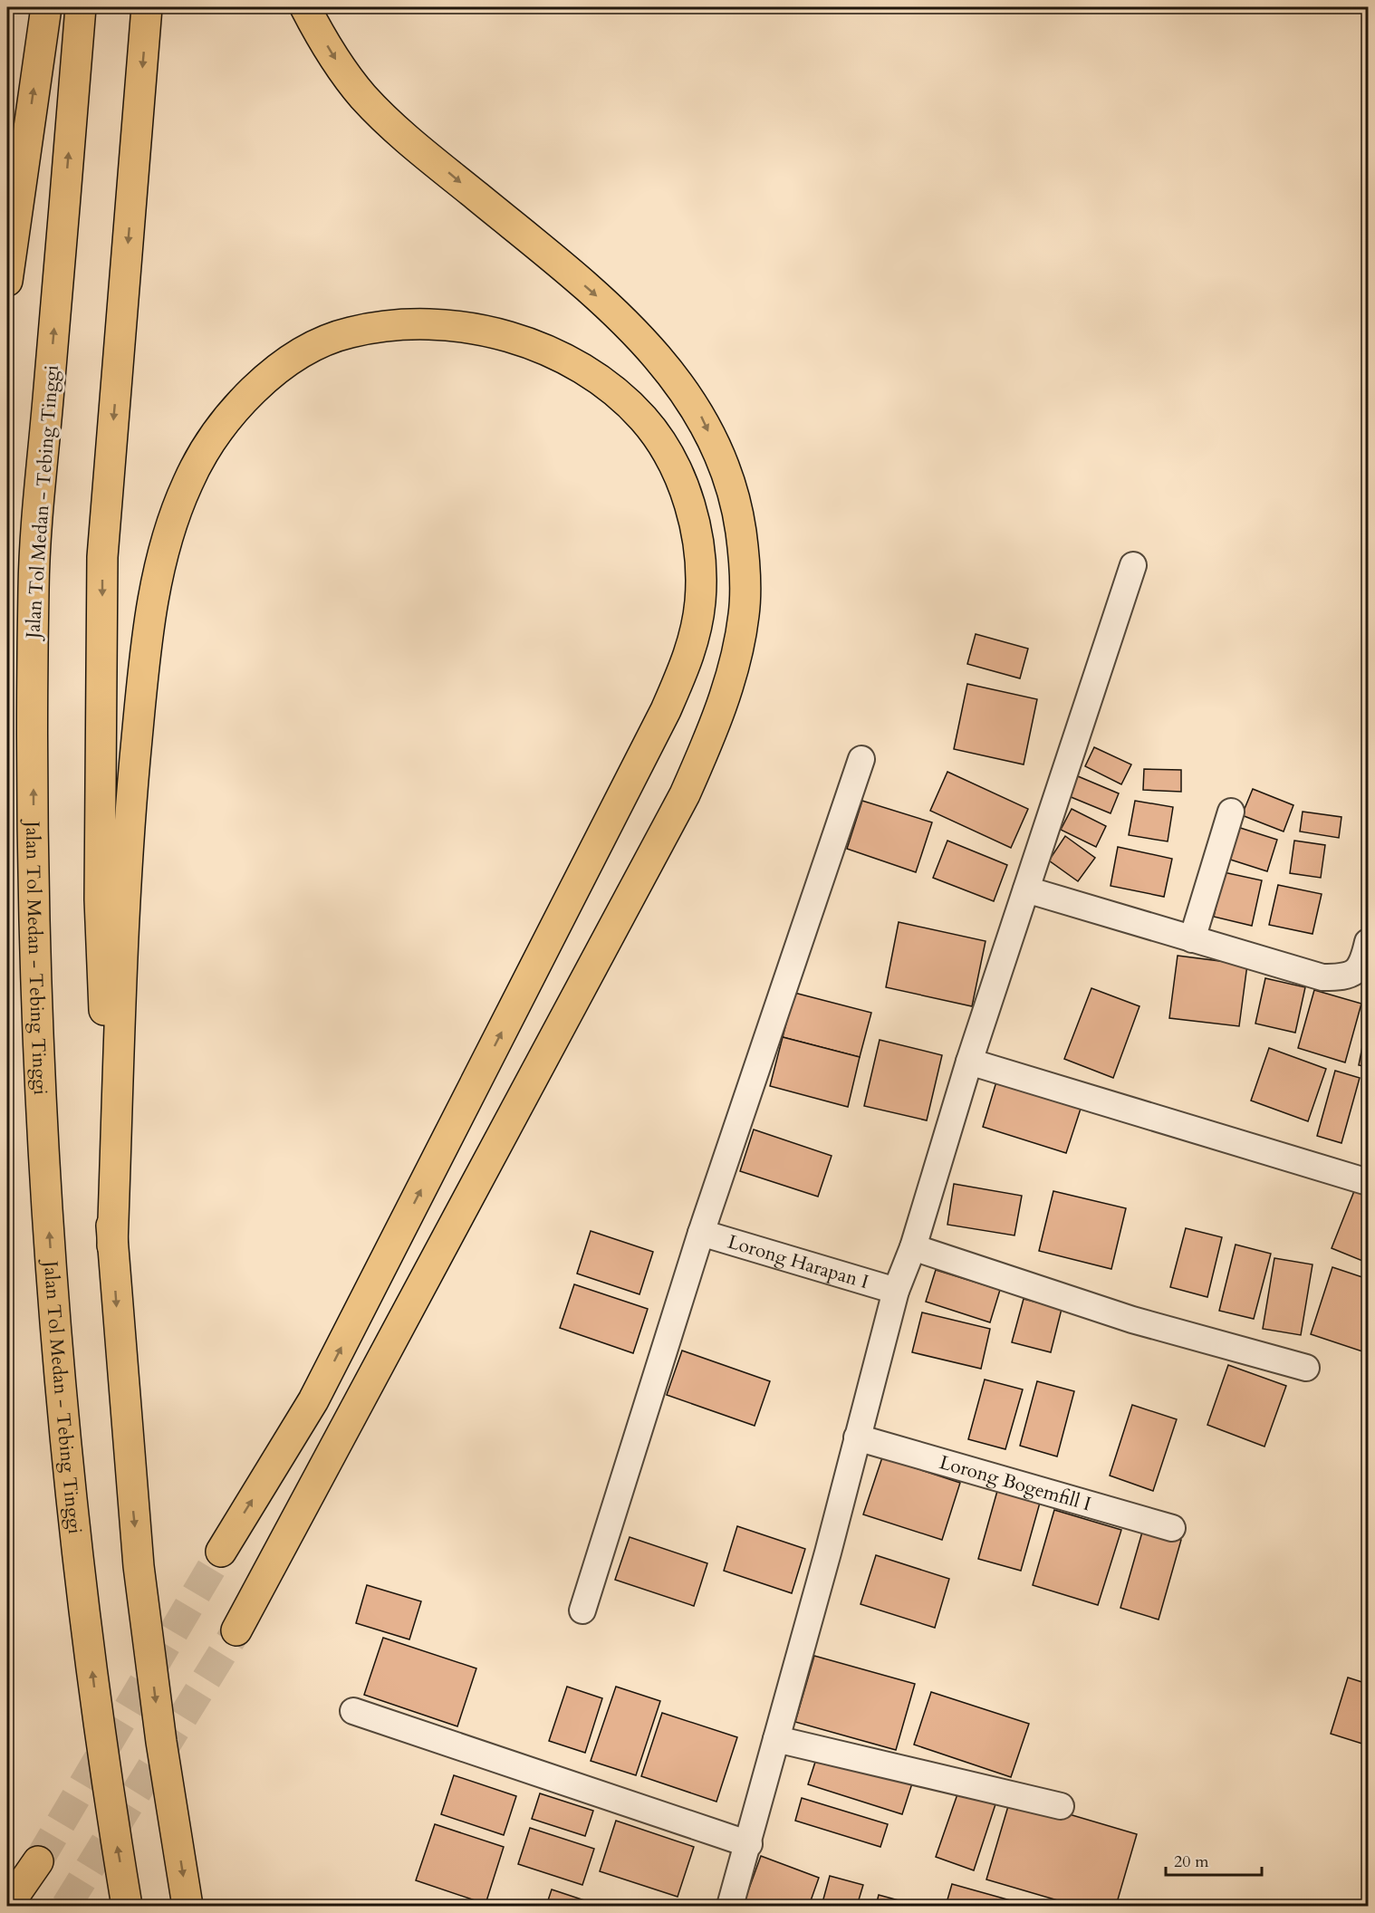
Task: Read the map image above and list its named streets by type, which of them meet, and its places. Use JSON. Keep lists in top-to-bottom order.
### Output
{
  "streets": {
    "highway": ["Jalan Tol Medan - Tebing Tinggi"],
    "street": ["Lorong Harapan I", "Lorong Bogemfill I"]
  },
  "scale_bar": "20 m"
}
